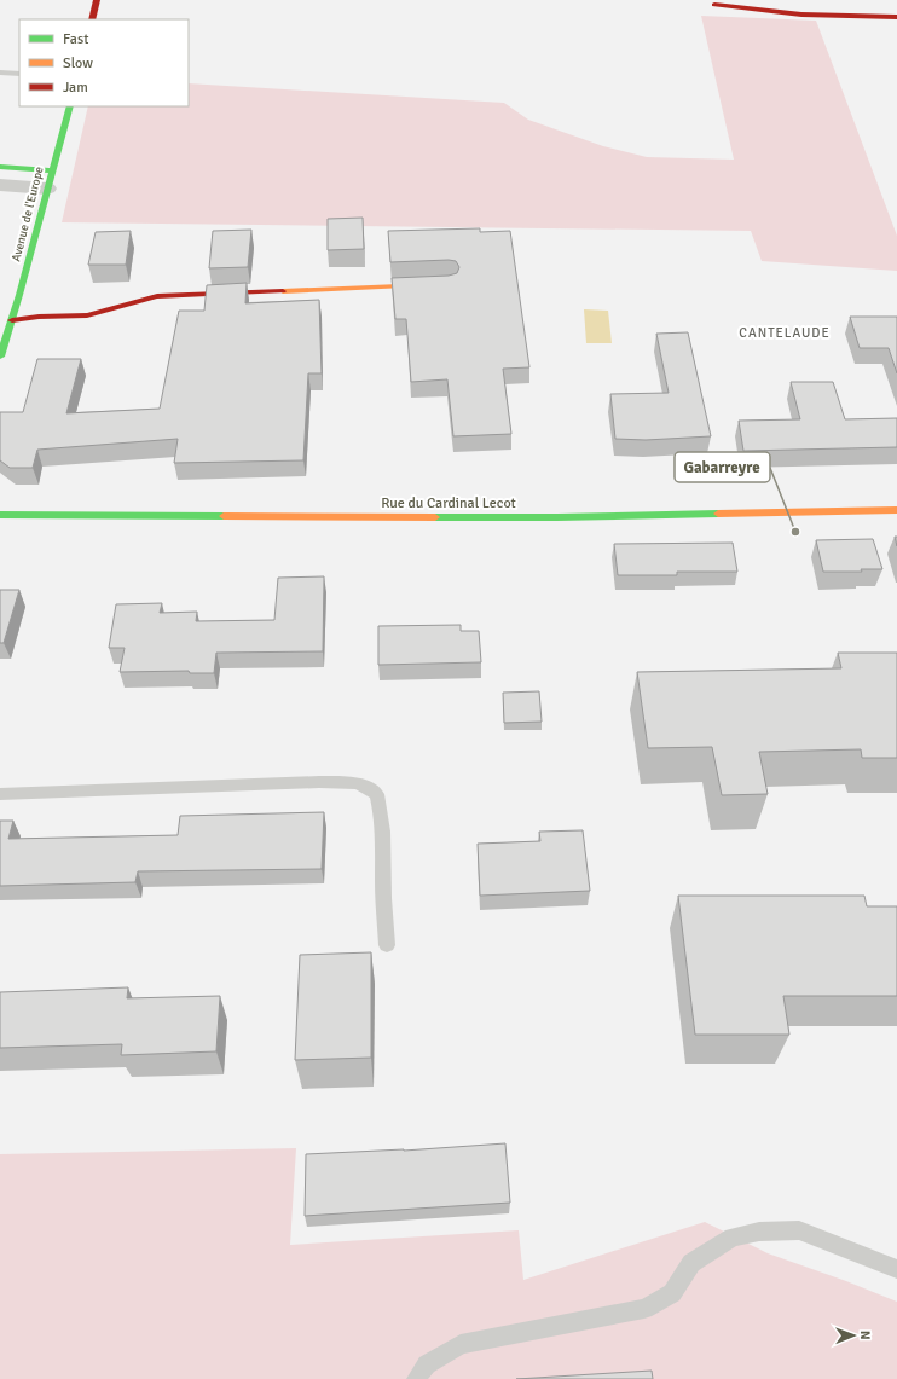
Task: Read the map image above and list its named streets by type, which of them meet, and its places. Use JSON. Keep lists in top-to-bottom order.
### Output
{
  "streets": {
    "street": ["Avenue de l'Europe", "Rue du Cardinal Lecot"]
  },
  "districts": ["CANTELAUDE"],
  "places": ["Gabarreyre"],
  "legend": ["Fast", "Slow", "Jam"],
  "north": "right"
}
